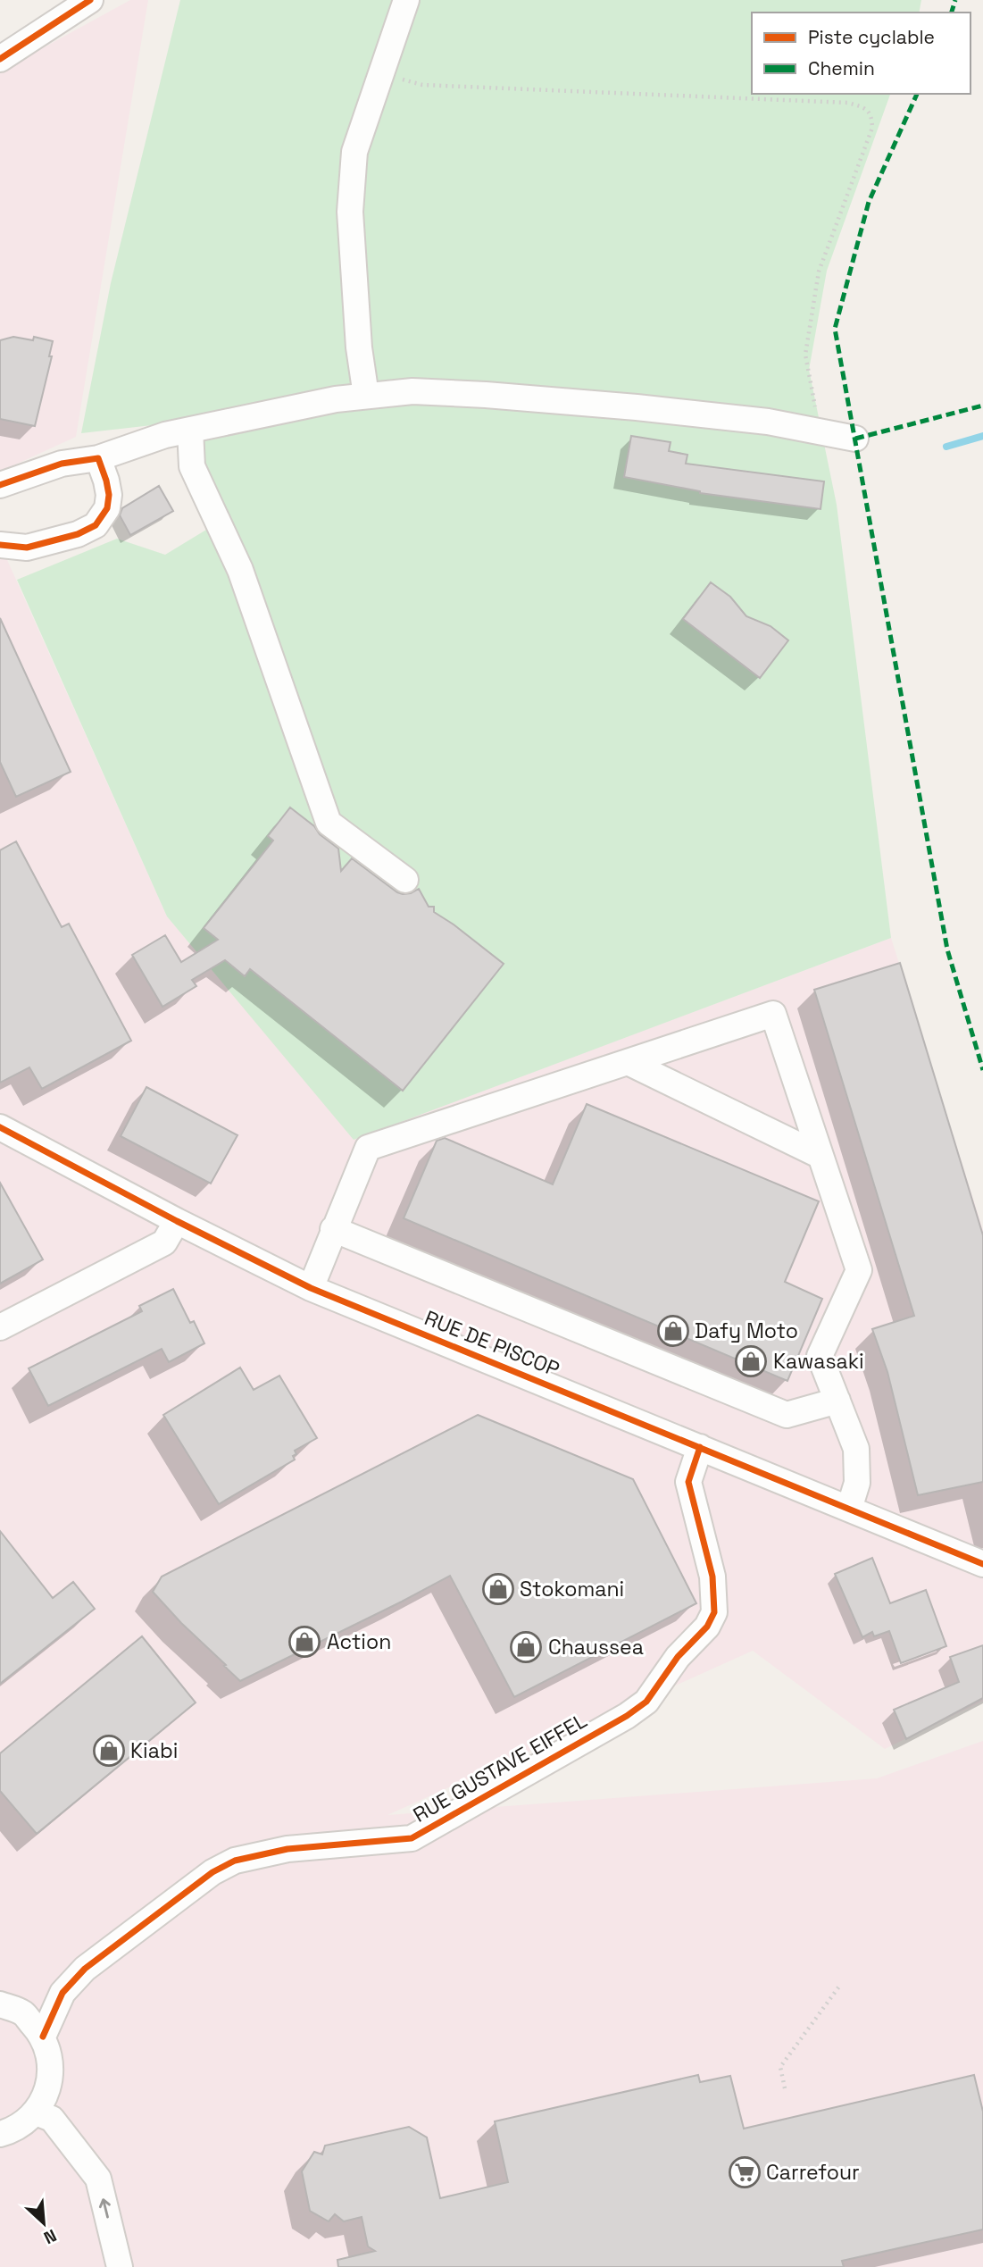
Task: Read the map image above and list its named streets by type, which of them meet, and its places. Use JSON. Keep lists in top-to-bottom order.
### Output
{
  "streets": {
    "street": ["RUE DE PISCOP", "RUE GUSTAVE EIFFEL"]
  },
  "crossings": [
    ["RUE DE PISCOP", "RUE GUSTAVE EIFFEL"]
  ],
  "places": {
    "shop": [
      "Dafy Moto",
      "Kawasaki",
      "Stokomani",
      "Action",
      "Chaussea",
      "Kiabi"
    ],
    "supermarket": ["Carrefour"]
  },
  "legend": ["Piste cyclable", "Chemin"],
  "north": "bottom right"
}
